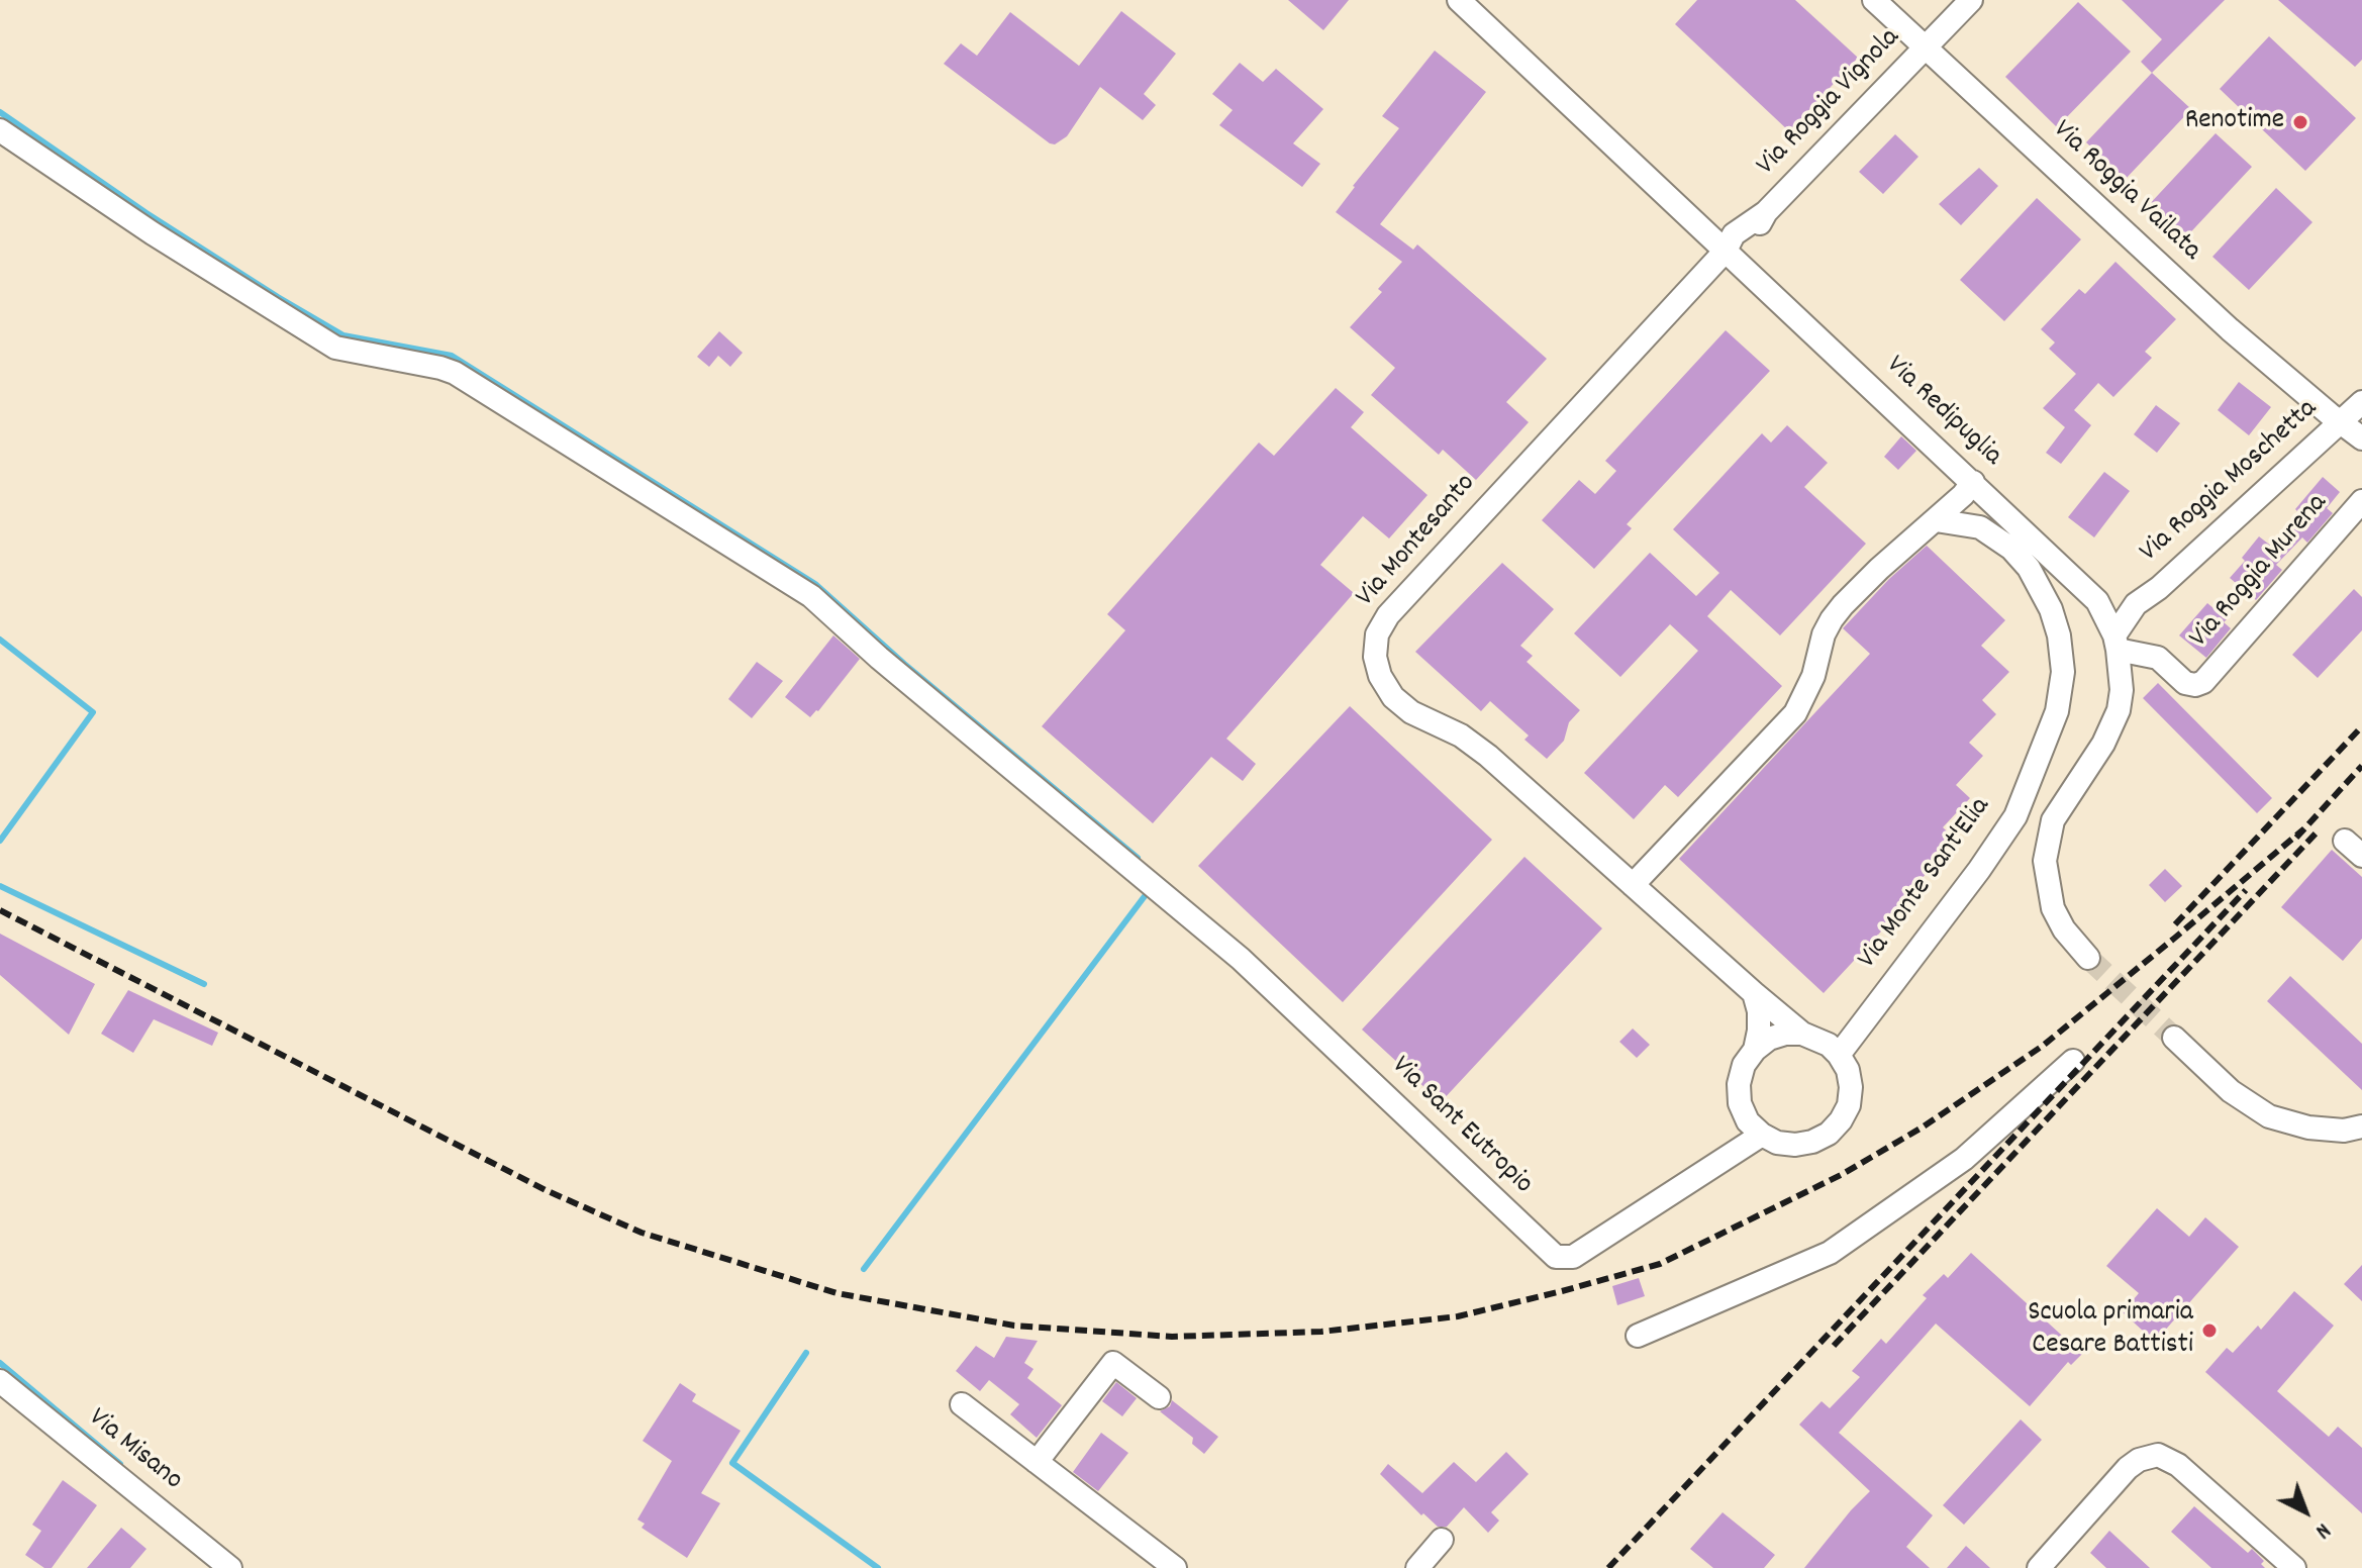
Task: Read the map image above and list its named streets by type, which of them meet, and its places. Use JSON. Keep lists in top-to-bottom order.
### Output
{
  "streets": {
    "street": [
      "Via Roggia Vignola",
      "Via Roggia Vailata",
      "Via Redipuglia",
      "Via Roggia Moschetta",
      "Via Montesanto",
      "Via Roggia Murena",
      "Via Monte Sant'Elia",
      "Via Sant Eutropio",
      "Via Misano"
    ]
  },
  "crossings": [
    ["Via Roggia Vignola", "Via Roggia Vailata"],
    ["Via Roggia Vignola", "Via Redipuglia"],
    ["Via Roggia Vignola", "Via Montesanto"],
    ["Via Roggia Vailata", "Via Roggia Moschetta"],
    ["Via Redipuglia", "Via Roggia Moschetta"],
    ["Via Redipuglia", "Via Montesanto"],
    ["Via Redipuglia", "Via Roggia Murena"],
    ["Via Roggia Moschetta", "Via Roggia Murena"],
    ["Via Montesanto", "Via Monte Sant'Elia"],
    ["Via Montesanto", "Via Sant Eutropio"],
    ["Via Monte Sant'Elia", "Via Sant Eutropio"]
  ],
  "places": ["Renotime", "Scuola primaria Cesare Battisti"],
  "north": "bottom right"
}
